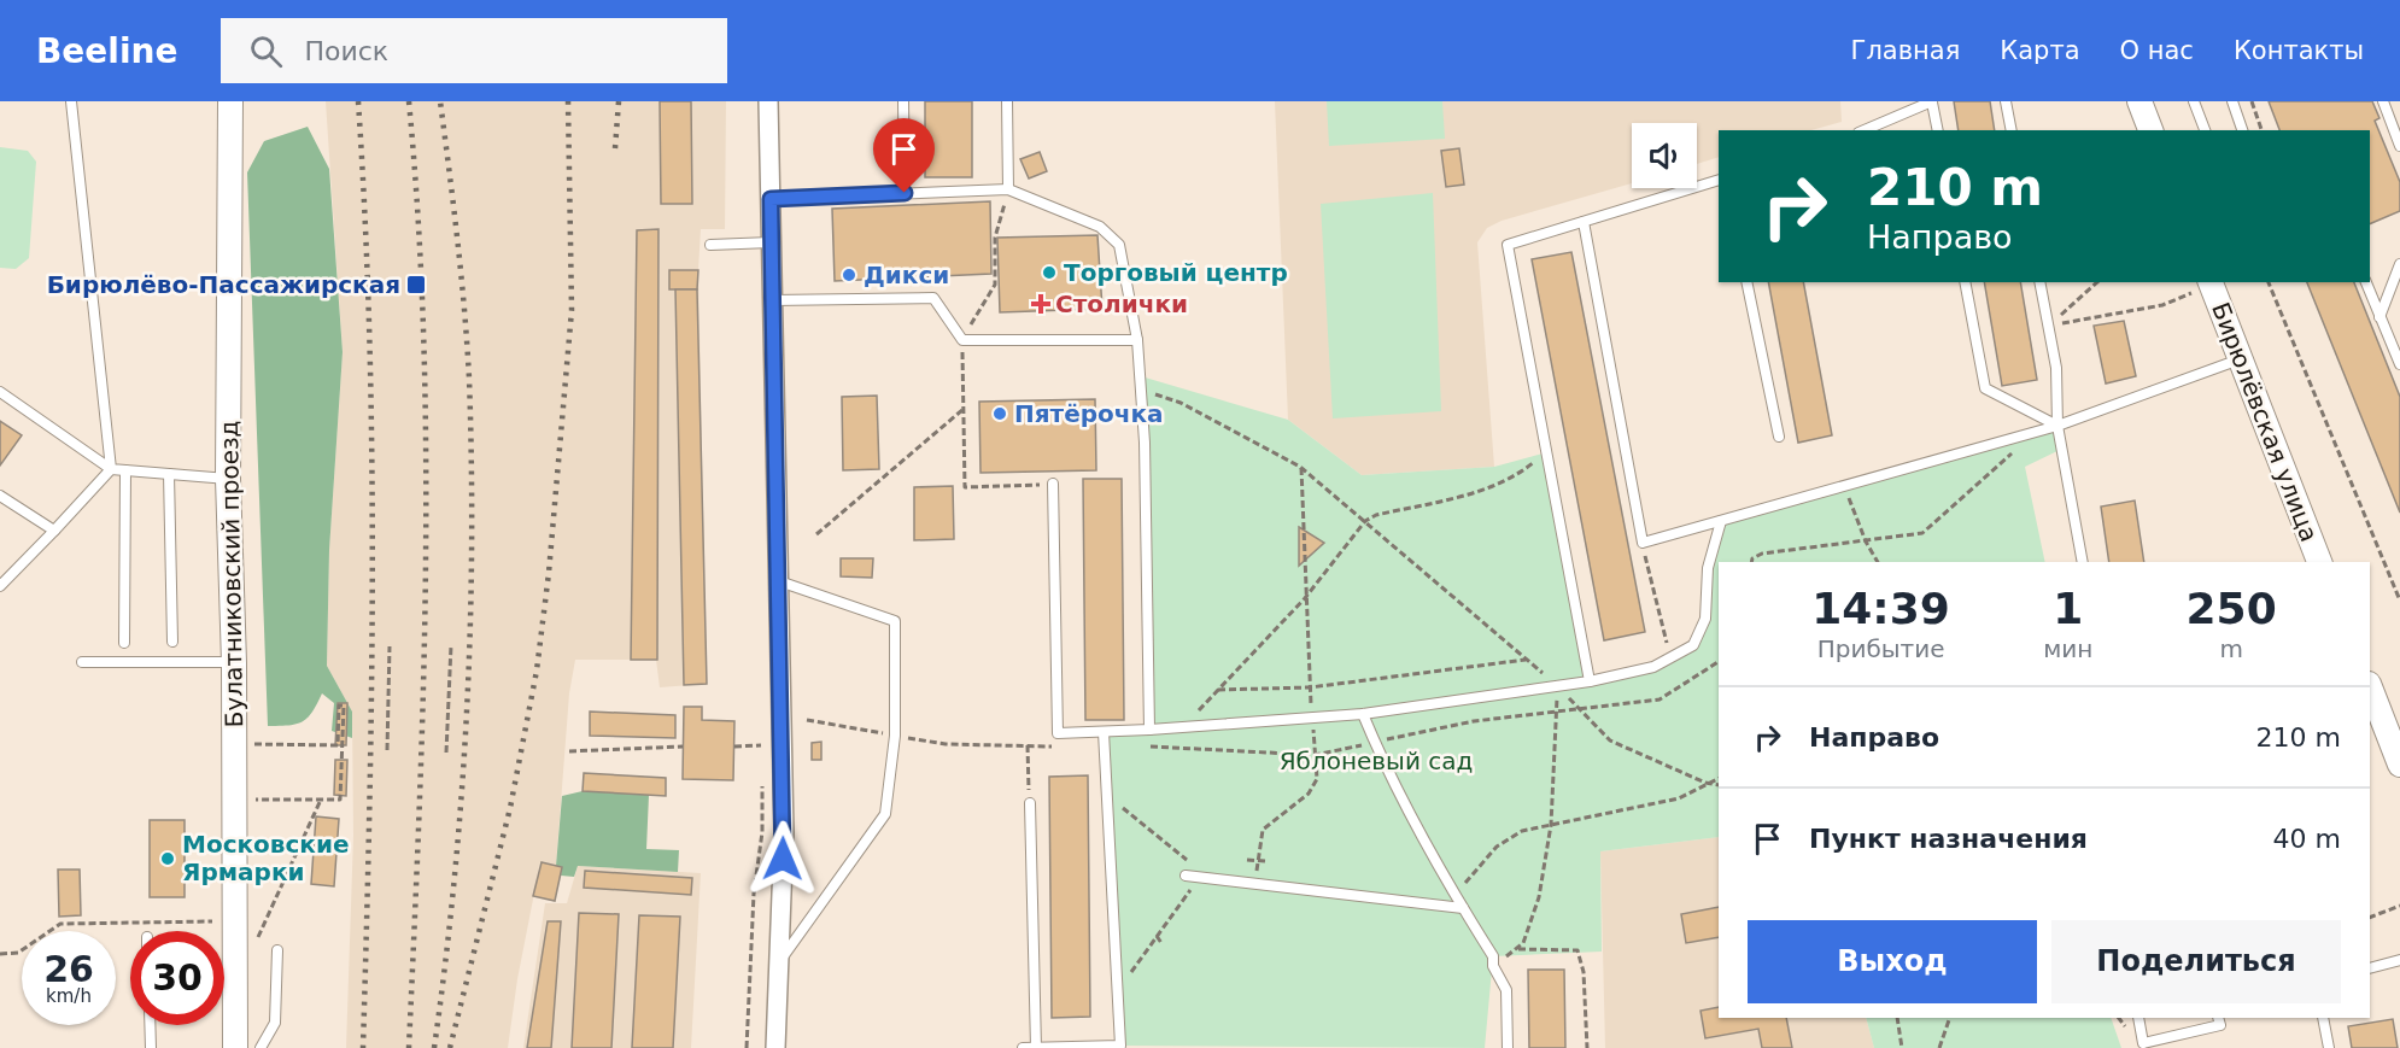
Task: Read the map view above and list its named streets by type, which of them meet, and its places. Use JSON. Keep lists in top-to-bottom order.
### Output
{
  "streets": {
    "street": ["Бирюлёвская улица", "Булатниковский проезд"]
  },
  "parks": ["Яблоневый сад"],
  "places": {
    "other": [
      "Торговый центр",
      "Дикси",
      "Пятёрочка",
      "Московские Ярмарки"
    ],
    "transit": ["Бирюлёво-Пассажирская"],
    "health": ["Столички"]
  },
  "page": {
    "header": "Beeline",
    "search": "Поиск",
    "nav": [
      "Главная",
      "Карта",
      "О нас",
      "Контакты"
    ],
    "turn": ["210 m", "Направо"],
    "eta": [
      "14:39",
      "Прибытие",
      "1",
      "мин",
      "250",
      "m"
    ],
    "list": [
      {
        "name": "Направо",
        "value": "210 m"
      },
      {
        "name": "Пункт назначения",
        "value": "40 m"
      }
    ],
    "buttons": ["Выход", "Поделиться"],
    "speed": "26 km/h",
    "limit": "30"
  }
}
